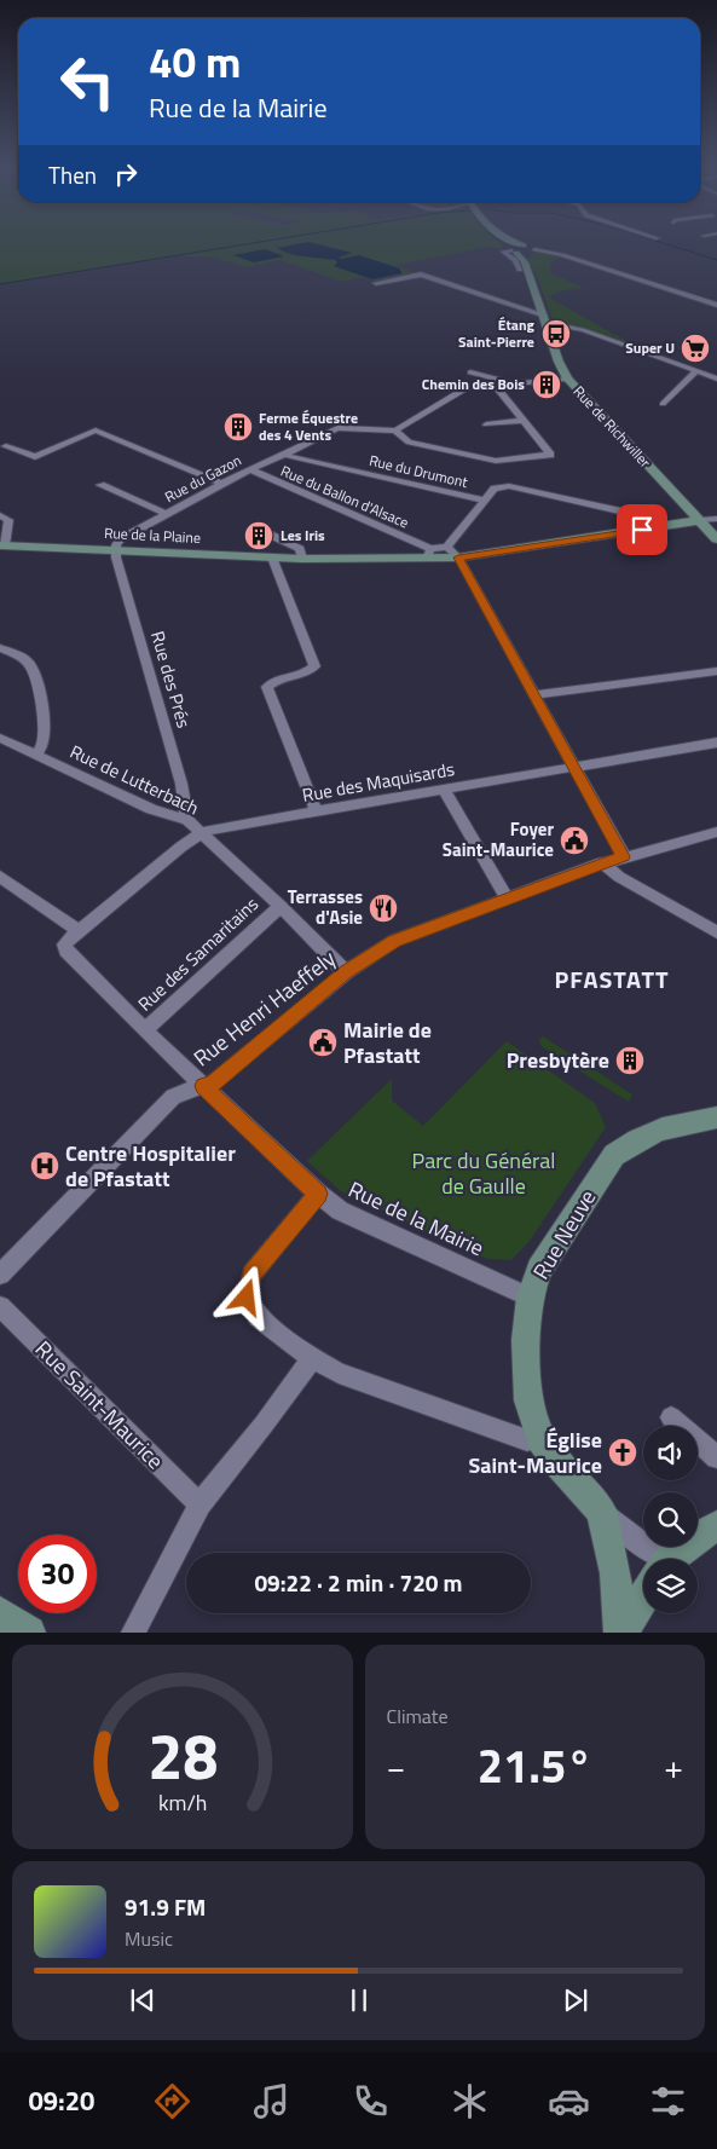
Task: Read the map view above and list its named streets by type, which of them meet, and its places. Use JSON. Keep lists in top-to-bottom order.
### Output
{
  "streets": {
    "main road": ["Rue de Richwiller", "Rue de la Plaine", "Rue Neuve"],
    "street": [
      "Rue du Drumont",
      "Rue du Gazon",
      "Rue du Ballon d'Alsace",
      "Rue des Prés",
      "Rue de Lutterbach",
      "Rue des Maquisards",
      "Rue des Samaritains",
      "Rue Henri Haeffely",
      "Rue de la Mairie",
      "Rue Saint-Maurice"
    ]
  },
  "crossings": [
    ["Rue de Richwiller", "Rue de la Plaine"],
    ["Rue du Drumont", "Rue du Gazon"],
    ["Rue du Drumont", "Rue de la Plaine"],
    ["Rue du Gazon", "Rue du Ballon d'Alsace"],
    ["Rue du Gazon", "Rue de la Plaine"],
    ["Rue du Gazon", "Rue des Prés"],
    ["Rue du Ballon d'Alsace", "Rue de la Plaine"],
    ["Rue de la Plaine", "Rue des Prés"],
    ["Rue des Prés", "Rue de Lutterbach"],
    ["Rue de Lutterbach", "Rue des Maquisards"],
    ["Rue de Lutterbach", "Rue des Samaritains"],
    ["Rue de Lutterbach", "Rue Henri Haeffely"],
    ["Rue des Maquisards", "Rue de la Mairie"],
    ["Rue des Samaritains", "Rue de la Mairie"],
    ["Rue Henri Haeffely", "Rue de la Mairie"],
    ["Rue de la Mairie", "Rue Neuve"]
  ],
  "districts": ["PFASTATT"],
  "parks": ["Parc du Général de Gaulle"],
  "places": {
    "bus stop": ["Étang Saint-Pierre"],
    "supermarket": ["Super U"],
    "building": [
      "Chemin des Bois",
      "Ferme Équestre des 4 Vents",
      "Les Iris",
      "Presbytère"
    ],
    "public building": ["Foyer Saint-Maurice", "Mairie de Pfastatt"],
    "restaurant": ["Terrasses d'Asie"],
    "hospital": ["Centre Hospitalier de Pfastatt"],
    "church": ["Église Saint-Maurice"]
  },
  "page": {
    "turn": ["40 m", "Rue de la Mairie"],
    "then": "Then",
    "limit": "30",
    "trip": "09:22 · 2 min · 720 m",
    "tile": "Climate",
    "heat": ["−", "21.5°", "+"],
    "song": ["91.9 FM", "Music"],
    "tabs": "09:20",
    "gauge": ["28", "km/h"]
  }
}
